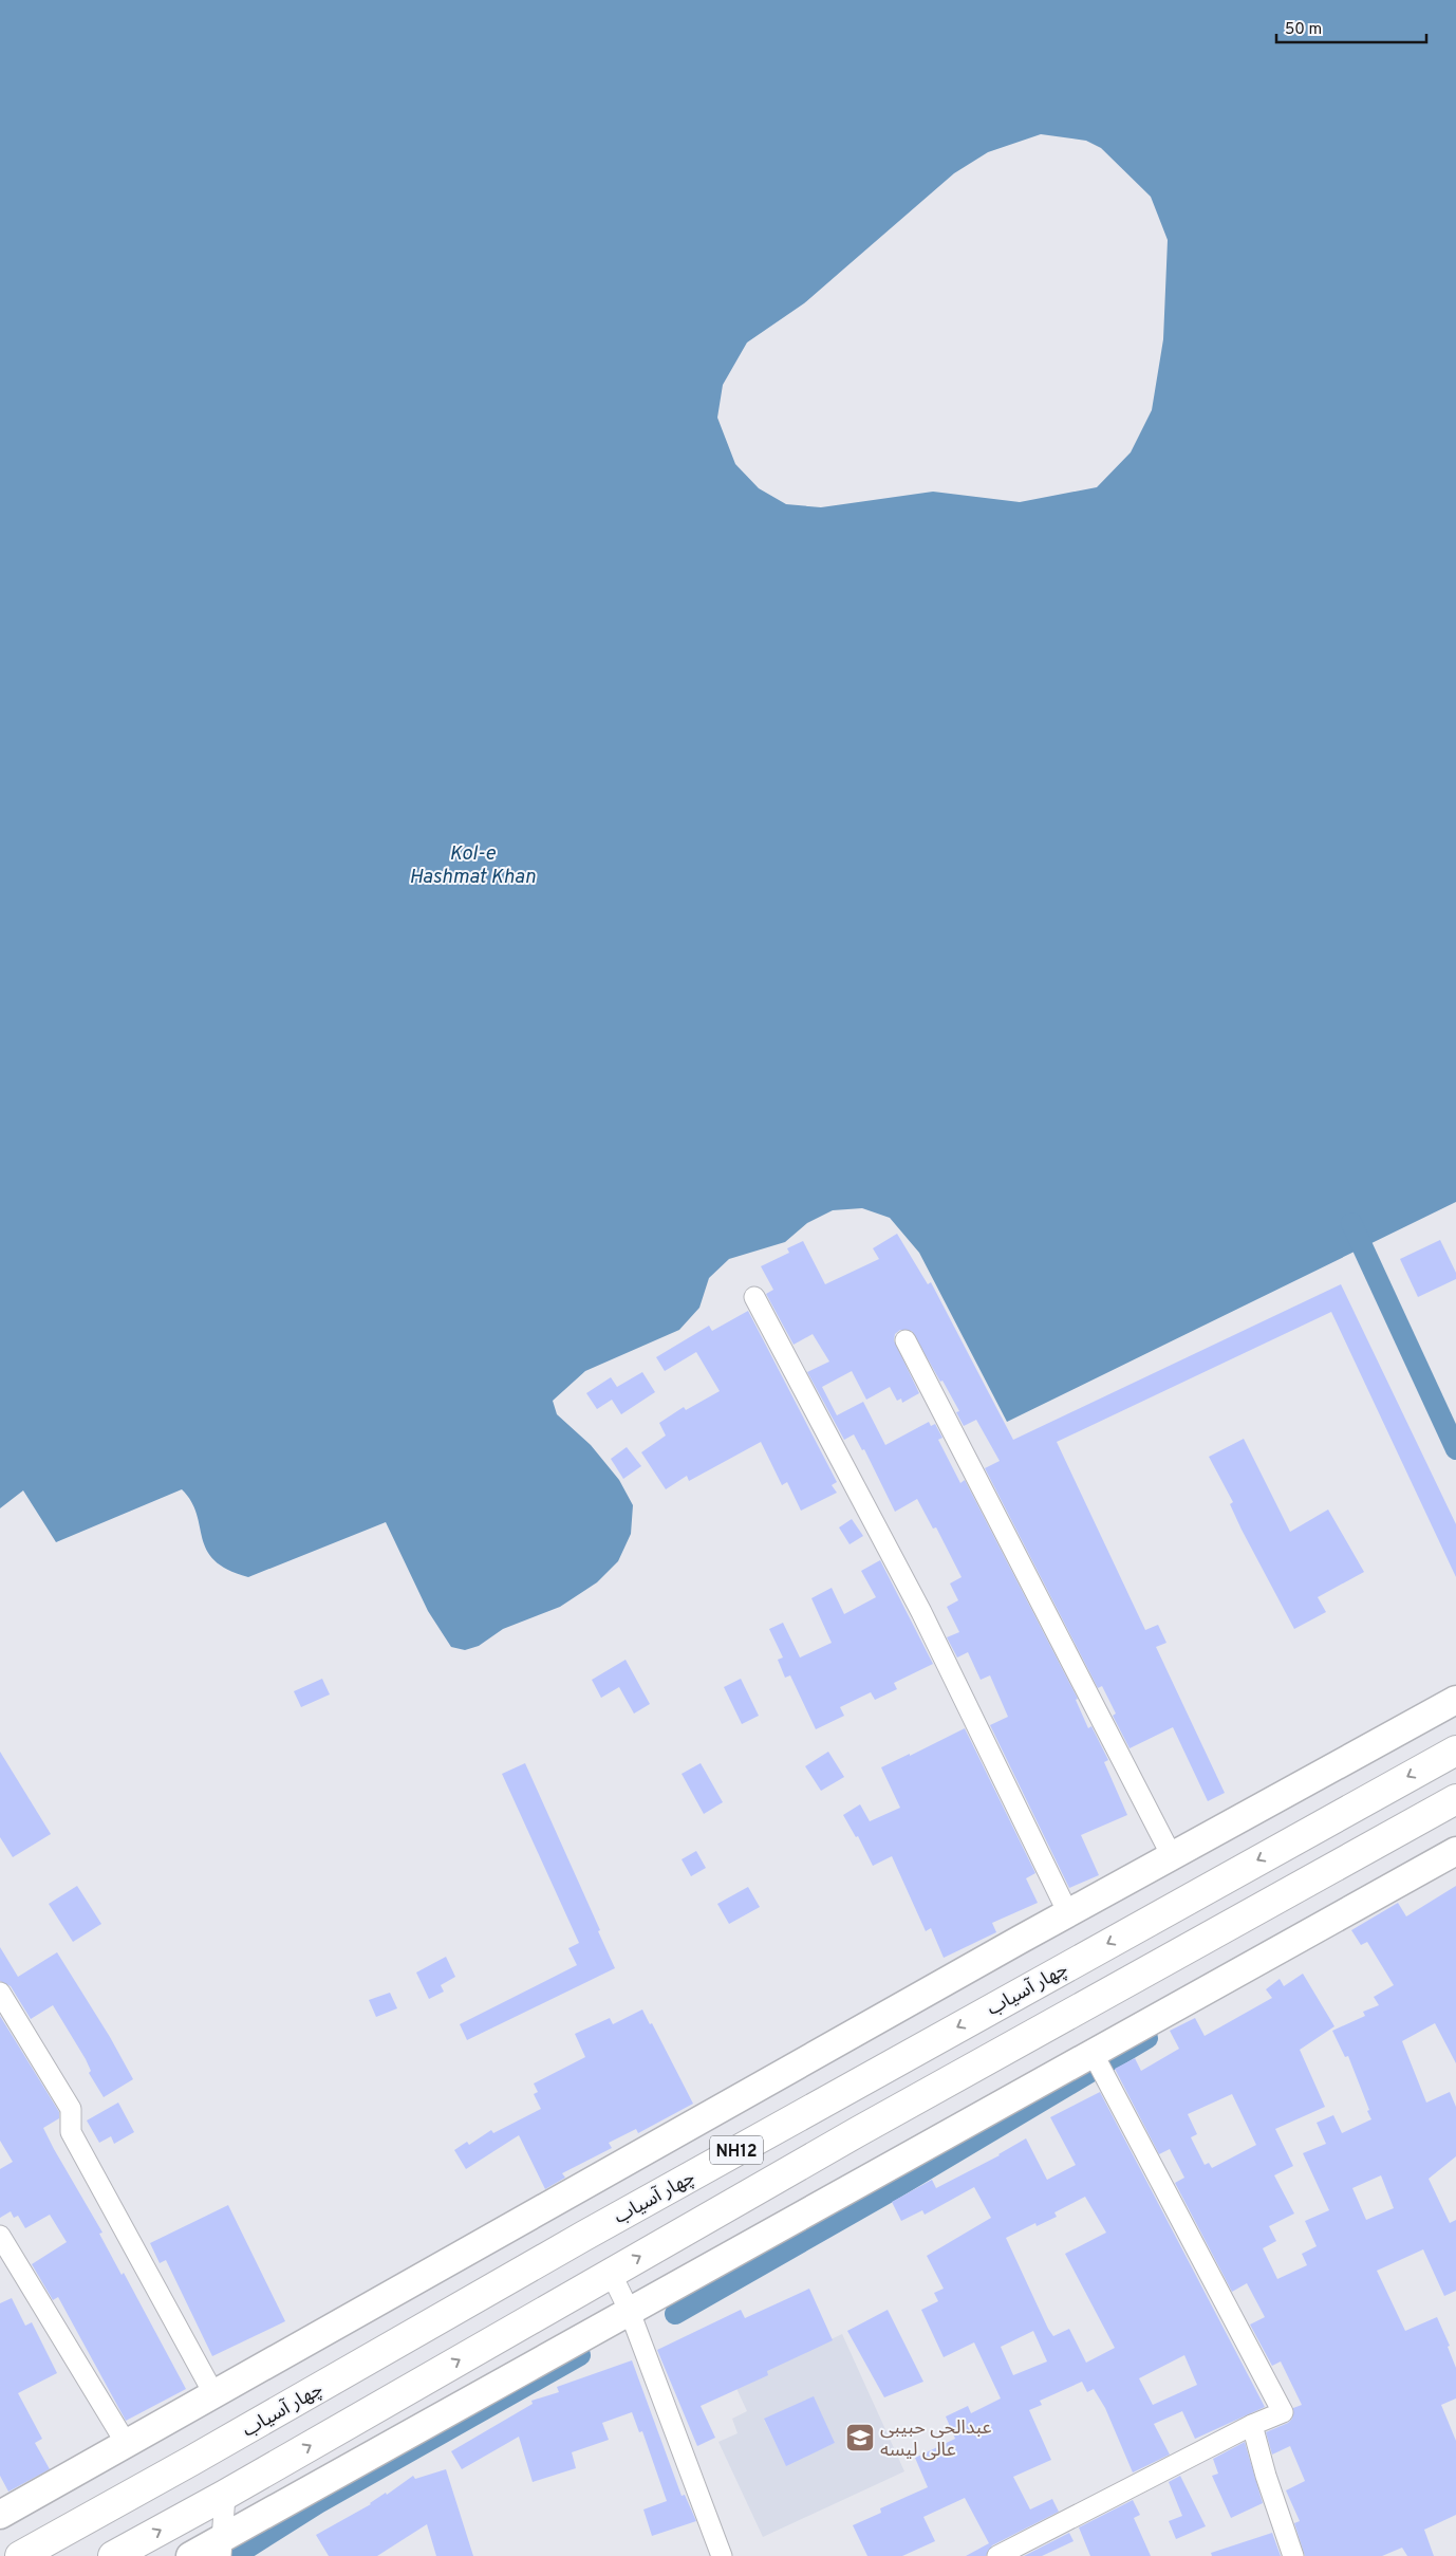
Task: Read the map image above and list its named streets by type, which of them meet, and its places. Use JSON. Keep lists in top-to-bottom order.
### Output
{
  "streets": {
    "highway": ["چهار آسیاب", "NH12"]
  },
  "water": ["Kol-e Hashmat Khan"],
  "places": {
    "school or university": ["عبدالحی حبیبی عالی لیسه"]
  },
  "scale_bar": "50 m"
}
